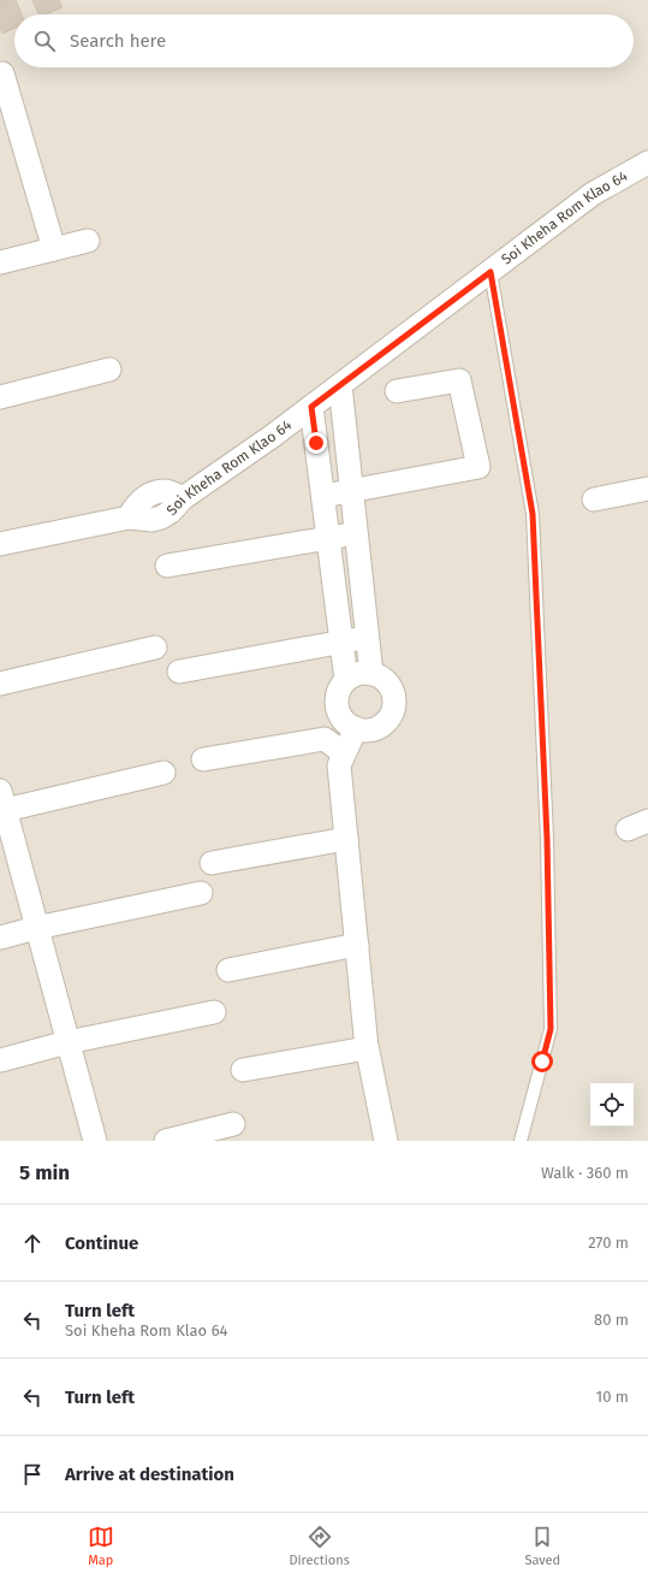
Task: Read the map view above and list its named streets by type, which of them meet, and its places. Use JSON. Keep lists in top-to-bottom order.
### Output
{
  "streets": {
    "street": ["Soi Kheha Rom Klao 64"]
  },
  "page": {
    "search": "Search here",
    "heading": ["5 min", "Walk · 360 m"],
    "list": [
      ["Continue", "270 m"],
      ["Turn left", "Soi Kheha Rom Klao 64", "80 m"],
      ["Turn left", "10 m"],
      "Arrive at destination"
    ],
    "nav": ["Map", "Directions", "Saved"]
  }
}
